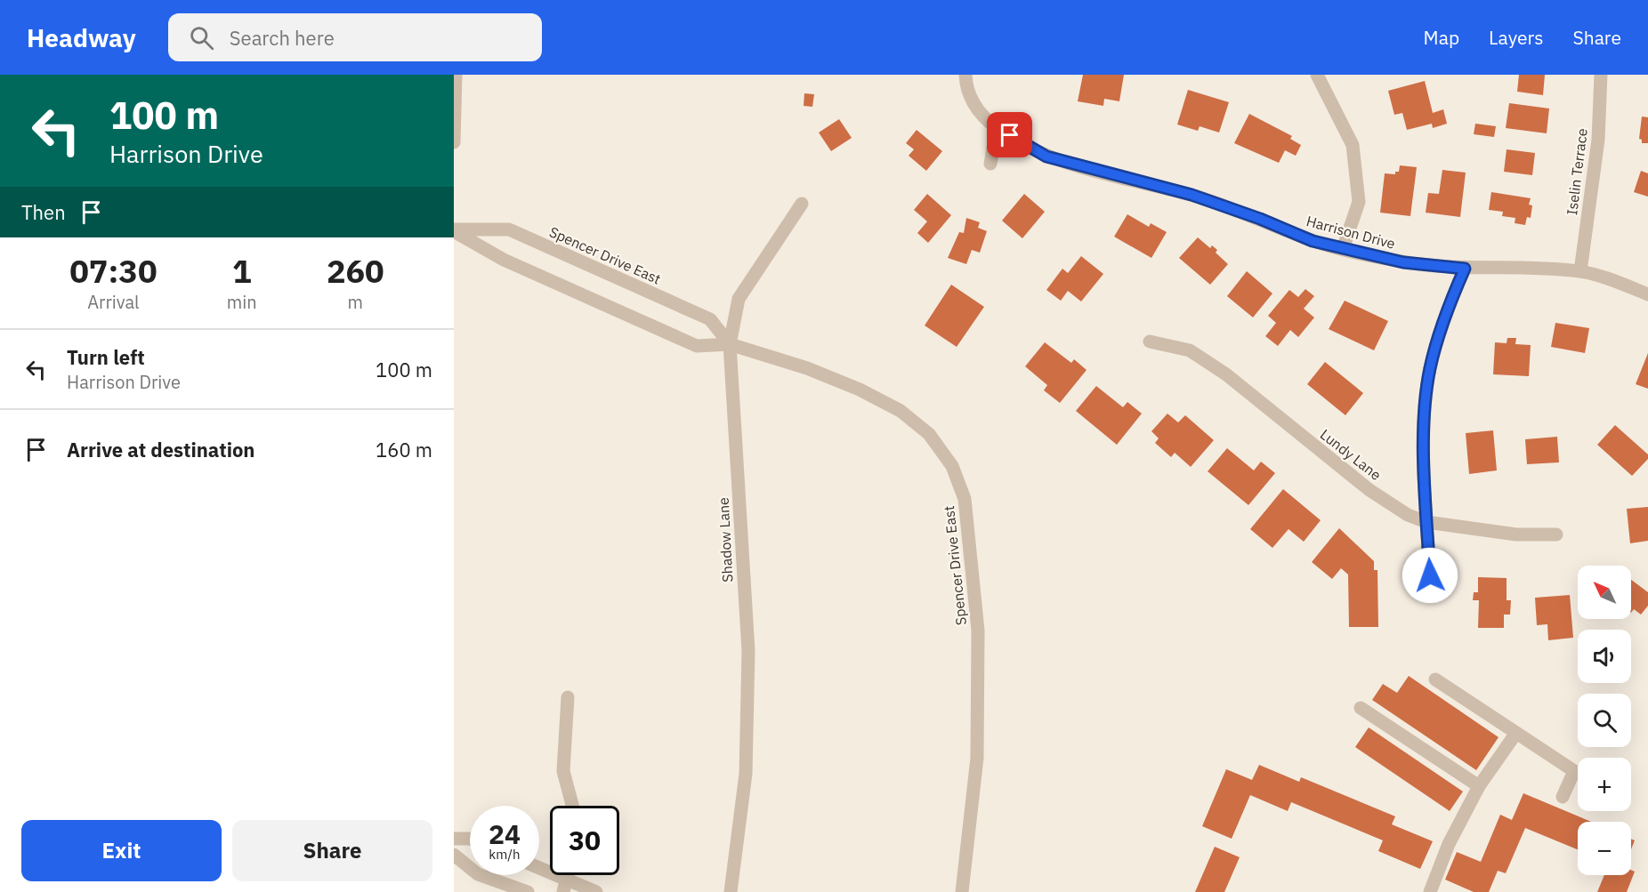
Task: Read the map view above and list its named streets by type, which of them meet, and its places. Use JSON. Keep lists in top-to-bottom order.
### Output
{
  "streets": {
    "street": [
      "Iselin Terrace",
      "Harrison Drive",
      "Spencer Drive East",
      "Lundy Lane",
      "Shadow Lane"
    ]
  },
  "crossings": [
    ["Iselin Terrace", "Harrison Drive"],
    ["Spencer Drive East", "Shadow Lane"]
  ],
  "north": "top left",
  "page": {
    "header": "Headway",
    "search": "Search here",
    "nav": ["Map", "Layers", "Share"],
    "turn": ["100 m", "Harrison Drive"],
    "then": "Then",
    "eta": [
      "07:30",
      "Arrival",
      "1",
      "min",
      "260",
      "m"
    ],
    "list": [
      {
        "name": "Turn left",
        "note": "Harrison Drive",
        "value": "100 m"
      },
      {
        "name": "Arrive at destination",
        "value": "160 m"
      }
    ],
    "map_buttons": ["+", "−"],
    "speed": "24 km/h",
    "limit": "30",
    "buttons": ["Exit", "Share"]
  }
}
